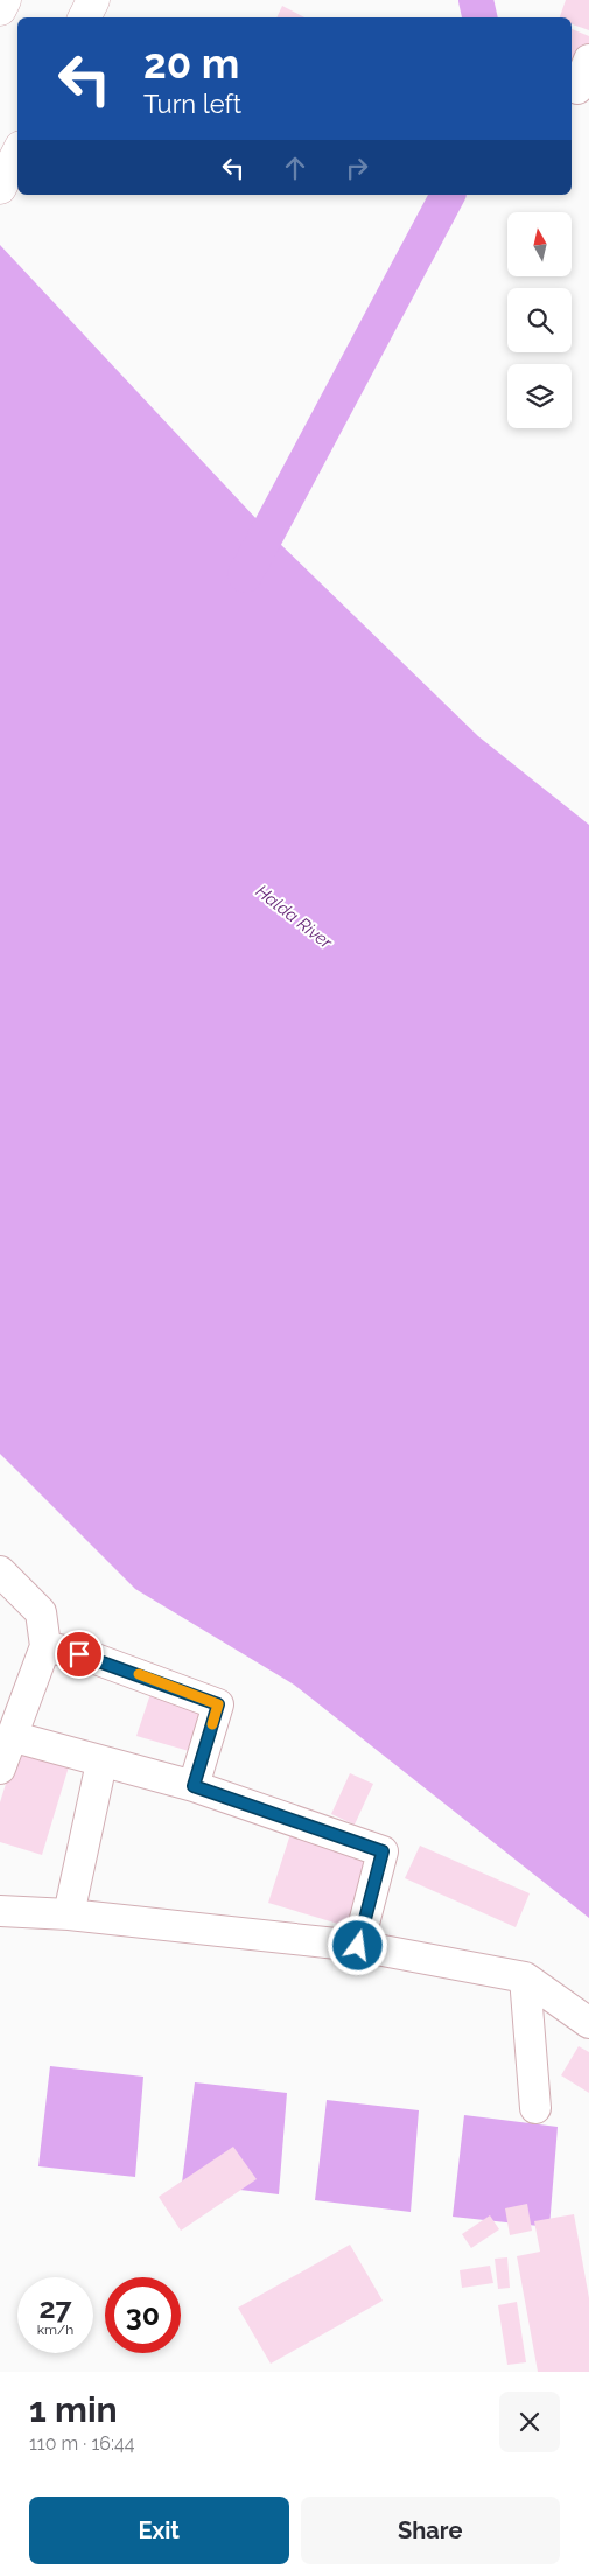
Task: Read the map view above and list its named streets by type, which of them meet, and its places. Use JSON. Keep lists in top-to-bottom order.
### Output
{
  "water": ["Halda River"],
  "north": "top",
  "page": {
    "turn": ["20 m", "Turn left"],
    "speed": "27 km/h",
    "limit": "30",
    "heading": ["1 min", "110 m · 16:44"],
    "buttons": ["Exit", "Share"]
  }
}
